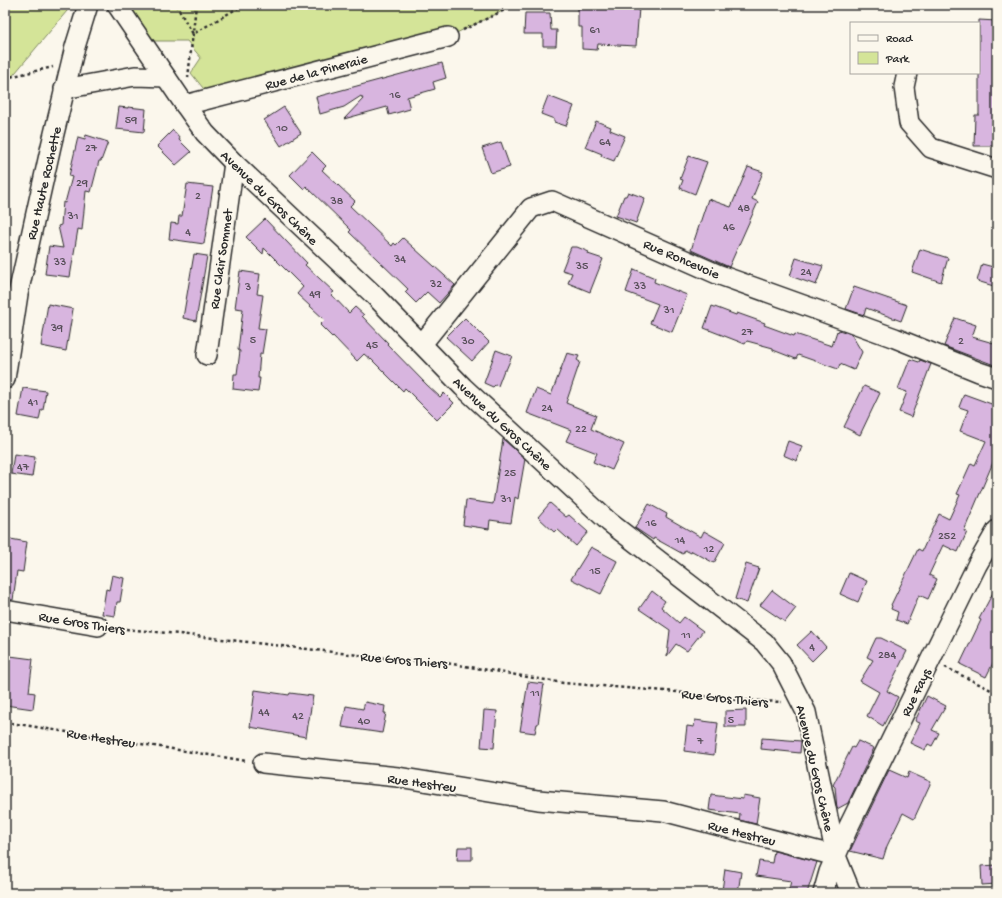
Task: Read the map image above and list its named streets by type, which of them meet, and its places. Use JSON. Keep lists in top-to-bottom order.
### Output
{
  "streets": {
    "street": [
      "Rue de la Pineraie",
      "Rue Haute Rochette",
      "Avenue du Gros Chêne",
      "Rue Roncevoie",
      "Rue Clair Sommet",
      "Rue Gros Thiers",
      "Rue Fays",
      "Rue Hestreu"
    ]
  },
  "crossings": [
    ["Rue de la Pineraie", "Avenue du Gros Chêne"],
    ["Avenue du Gros Chêne", "Rue Roncevoie"],
    ["Avenue du Gros Chêne", "Rue Clair Sommet"],
    ["Avenue du Gros Chêne", "Rue Gros Thiers"],
    ["Avenue du Gros Chêne", "Rue Fays"],
    ["Avenue du Gros Chêne", "Rue Hestreu"],
    ["Rue Fays", "Rue Hestreu"]
  ],
  "house_numbers": [
    "61",
    "16",
    "59",
    "10",
    "64",
    "27",
    "29",
    "2",
    "38",
    "48",
    "31",
    "46",
    "4",
    "34",
    "33",
    "35",
    "24",
    "32",
    "33",
    "3",
    "49",
    "31",
    "39",
    "27",
    "5",
    "30",
    "2",
    "45",
    "41",
    "24",
    "22",
    "47",
    "25",
    "31",
    "16",
    "252",
    "14",
    "12",
    "15",
    "11",
    "4",
    "284",
    "11",
    "44",
    "42",
    "5",
    "40",
    "7"
  ],
  "legend": ["Road", "Park"]
}
